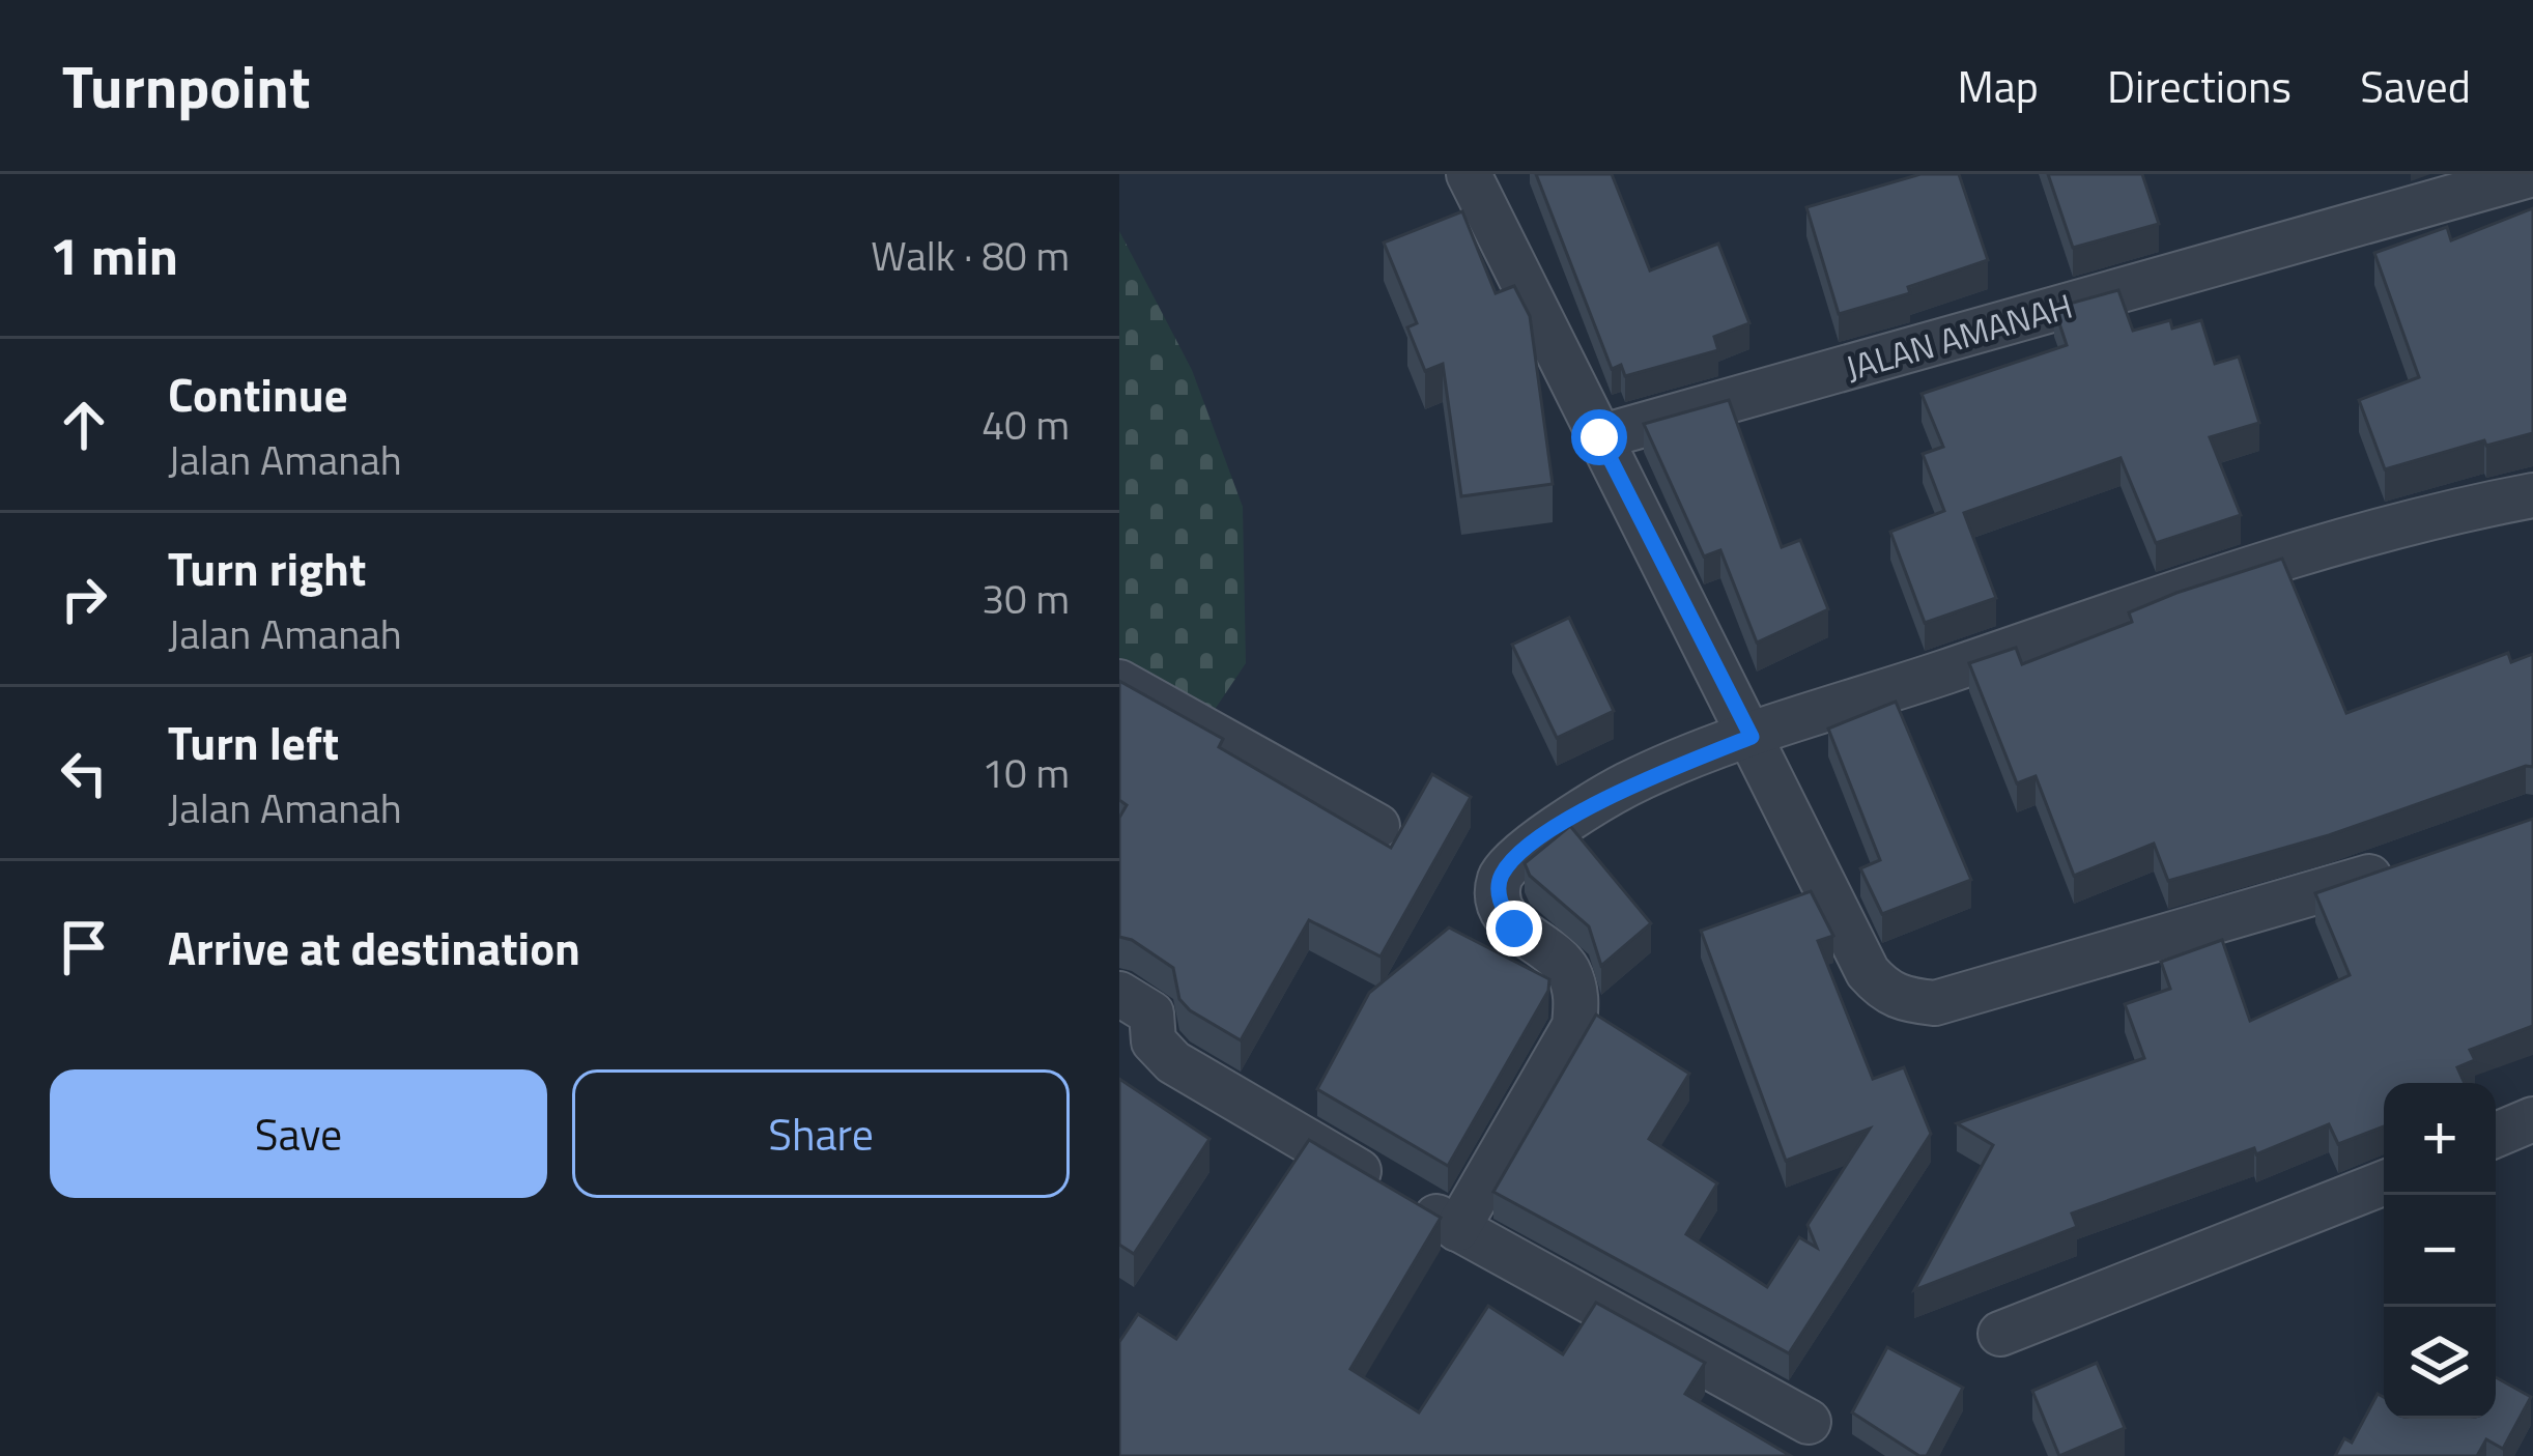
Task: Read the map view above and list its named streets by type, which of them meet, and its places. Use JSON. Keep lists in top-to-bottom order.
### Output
{
  "streets": {
    "street": ["JALAN AMANAH"]
  },
  "page": {
    "header": "Turnpoint",
    "nav": ["Map", "Directions", "Saved"],
    "heading": ["1 min", "Walk · 80 m"],
    "list": [
      ["Continue", "Jalan Amanah", "40 m"],
      ["Turn right", "Jalan Amanah", "30 m"],
      ["Turn left", "Jalan Amanah", "10 m"],
      "Arrive at destination"
    ],
    "buttons": ["Save", "Share"],
    "map_buttons": ["+", "−"]
  }
}
